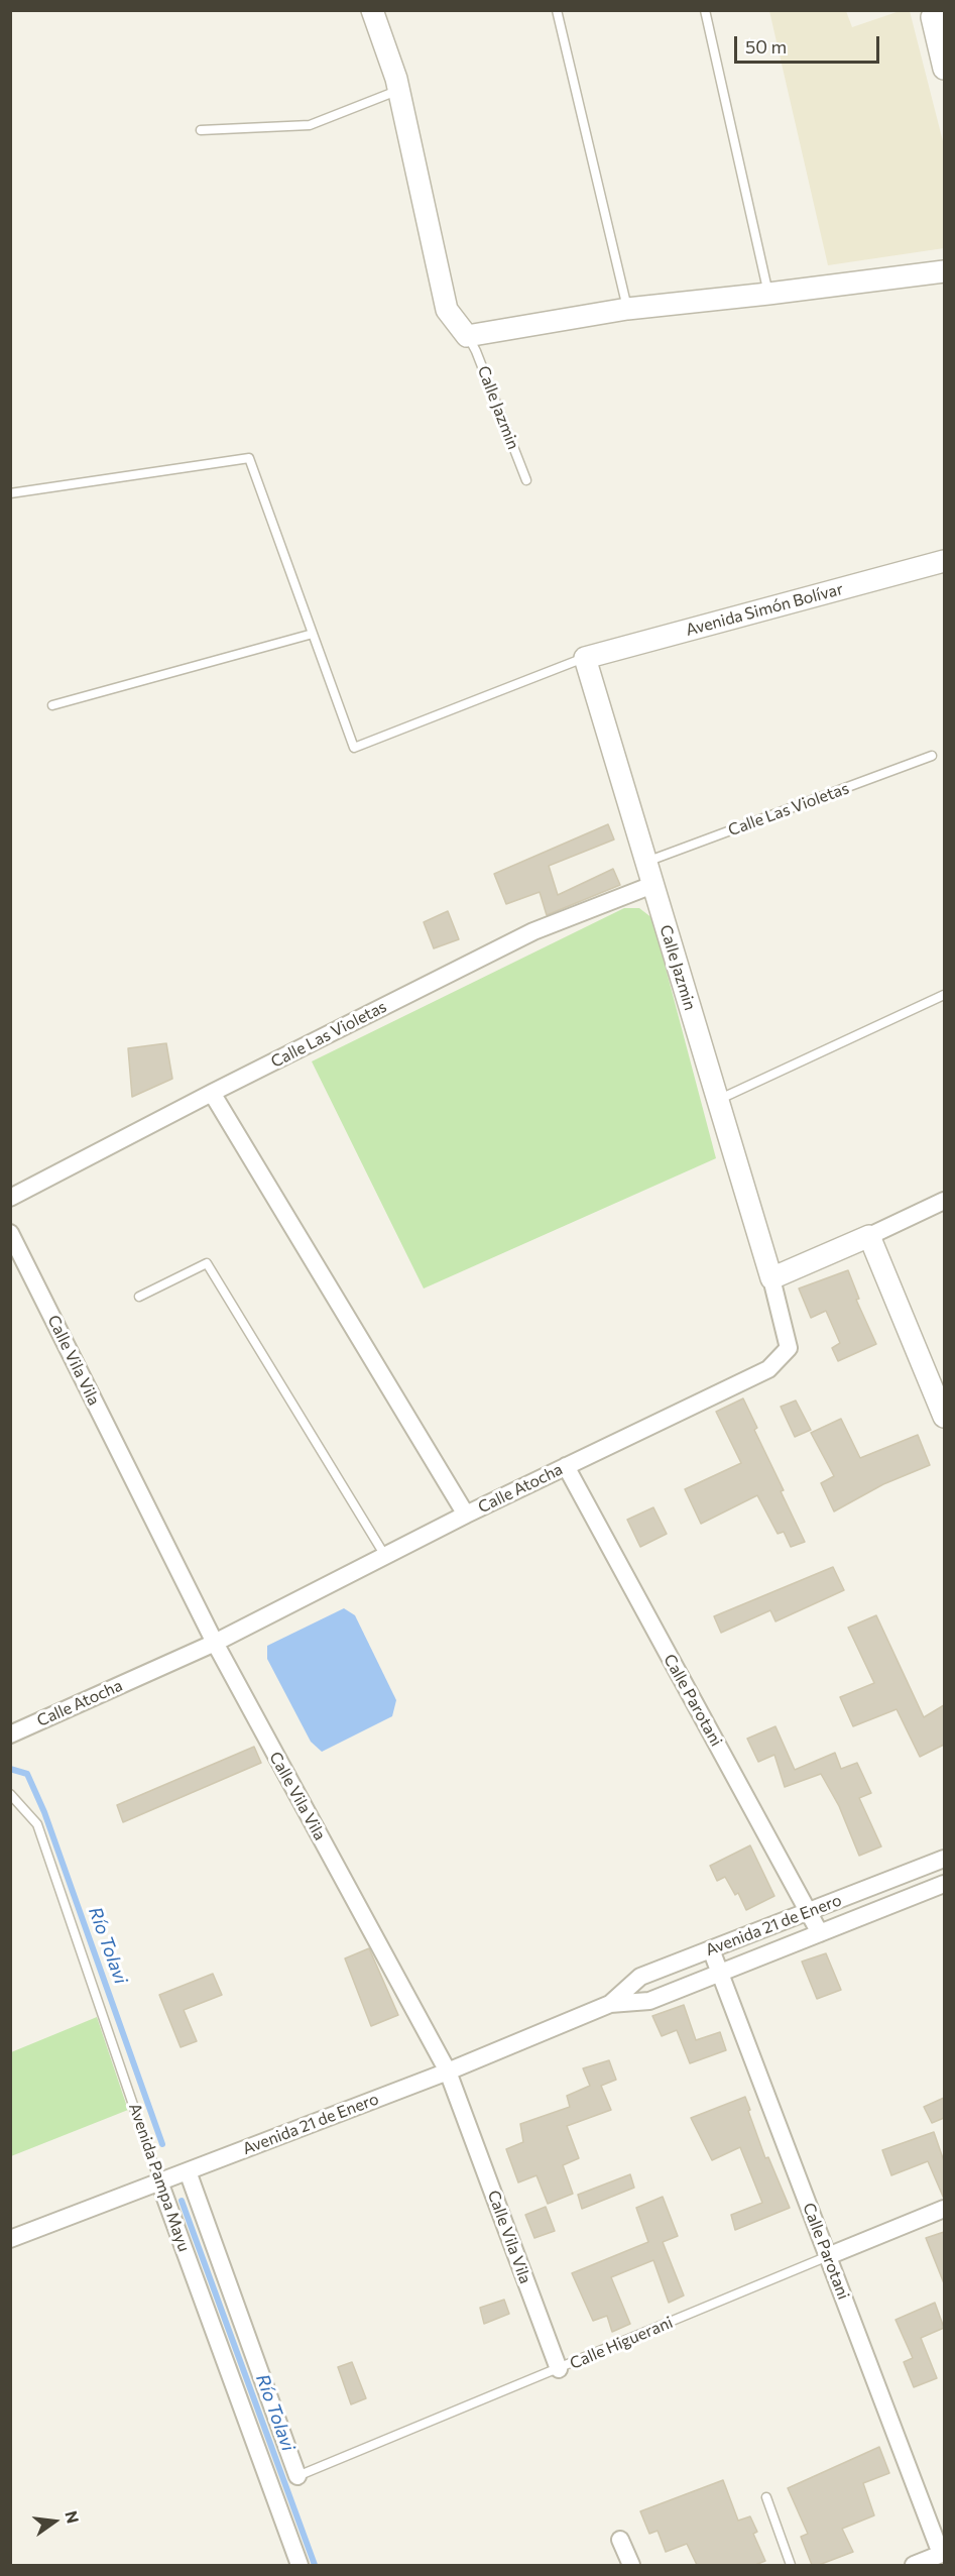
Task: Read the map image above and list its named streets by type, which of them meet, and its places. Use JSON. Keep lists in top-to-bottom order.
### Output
{
  "streets": {
    "street": [
      "Calle Jazmin",
      "Avenida Simón Bolívar",
      "Calle Las Violetas",
      "Calle Vila Vila",
      "Calle Atocha",
      "Calle Parotani",
      "Avenida 21 de Enero",
      "Avenida Pampa Mayu",
      "Calle Higuerani"
    ]
  },
  "crossings": [
    ["Calle Jazmin", "Avenida Simón Bolívar"],
    ["Calle Jazmin", "Calle Las Violetas"],
    ["Calle Jazmin", "Calle Atocha"],
    ["Calle Vila Vila", "Calle Atocha"],
    ["Calle Vila Vila", "Avenida 21 de Enero"],
    ["Calle Vila Vila", "Calle Higuerani"],
    ["Calle Atocha", "Calle Parotani"],
    ["Calle Parotani", "Avenida 21 de Enero"],
    ["Calle Parotani", "Calle Higuerani"],
    ["Avenida 21 de Enero", "Avenida Pampa Mayu"],
    ["Avenida Pampa Mayu", "Calle Higuerani"]
  ],
  "water": ["Río Tolavi"],
  "scale_bar": "50 m",
  "north": "right"
}
